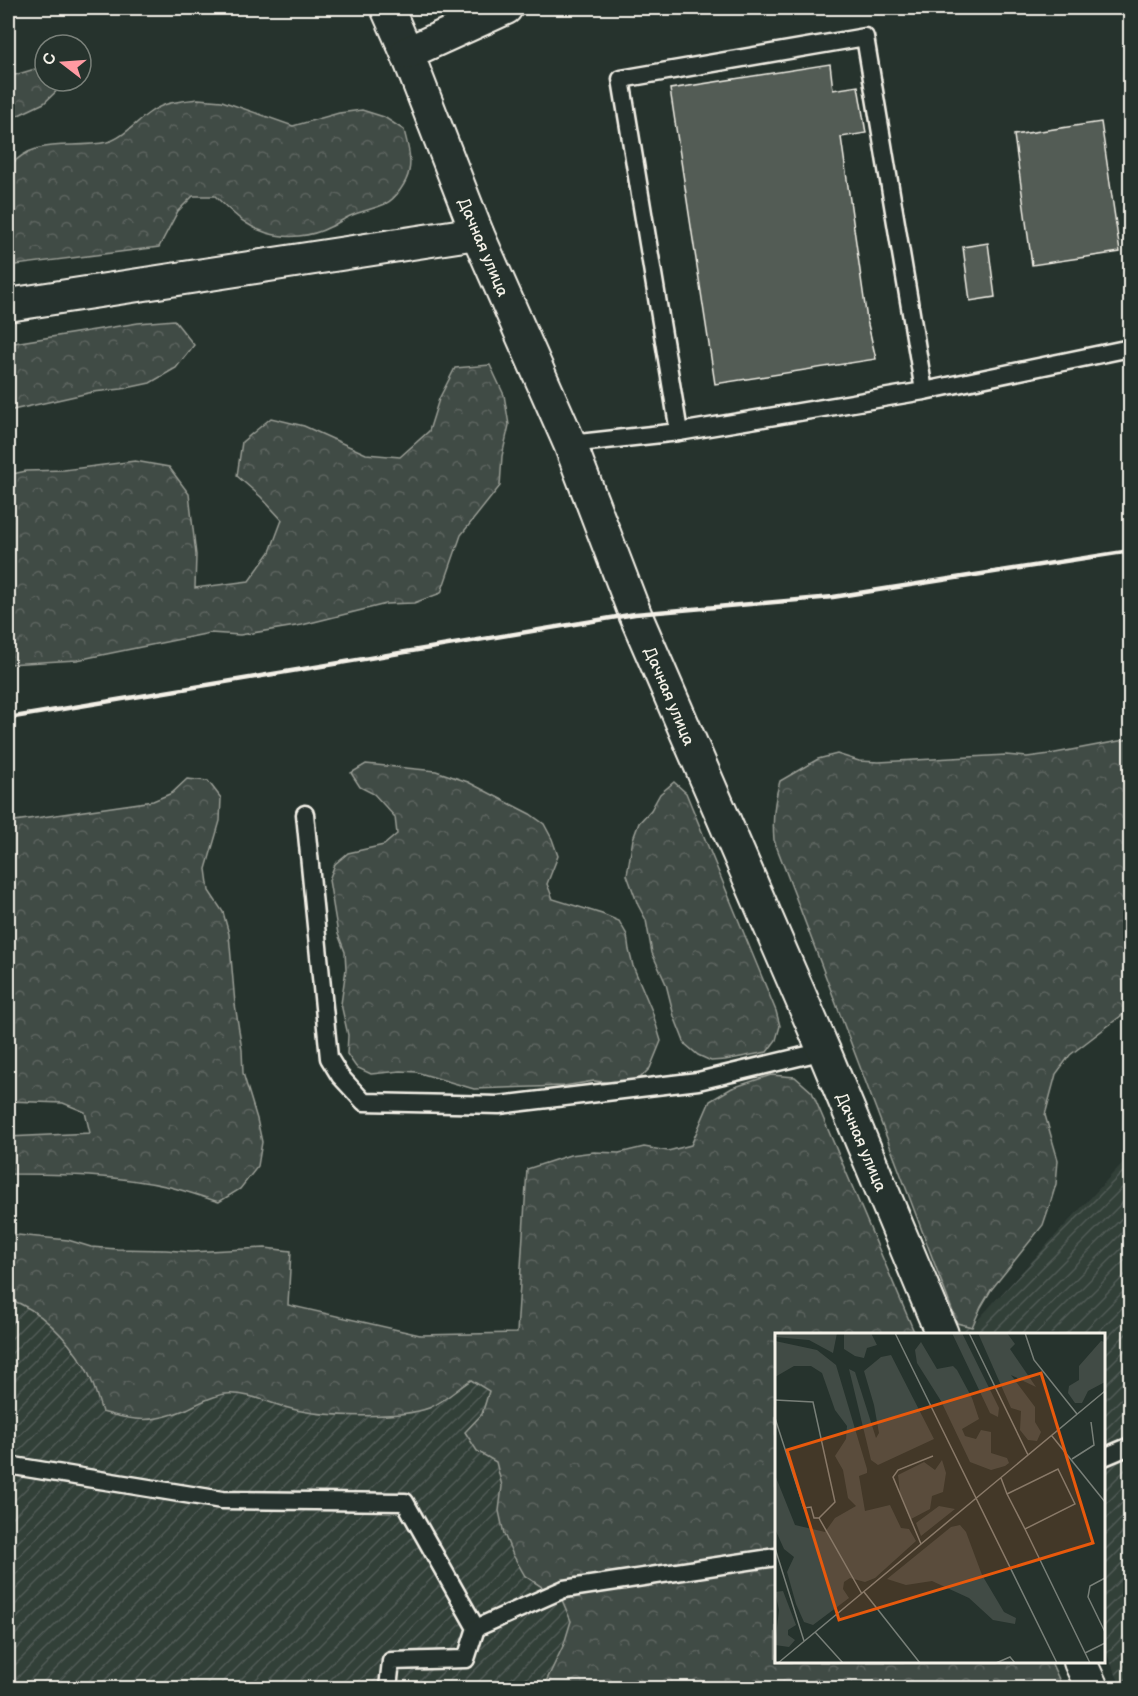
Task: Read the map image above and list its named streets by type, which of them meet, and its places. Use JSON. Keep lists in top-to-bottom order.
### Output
{
  "streets": {
    "street": ["Дачная улица"]
  },
  "north": "left"
}
